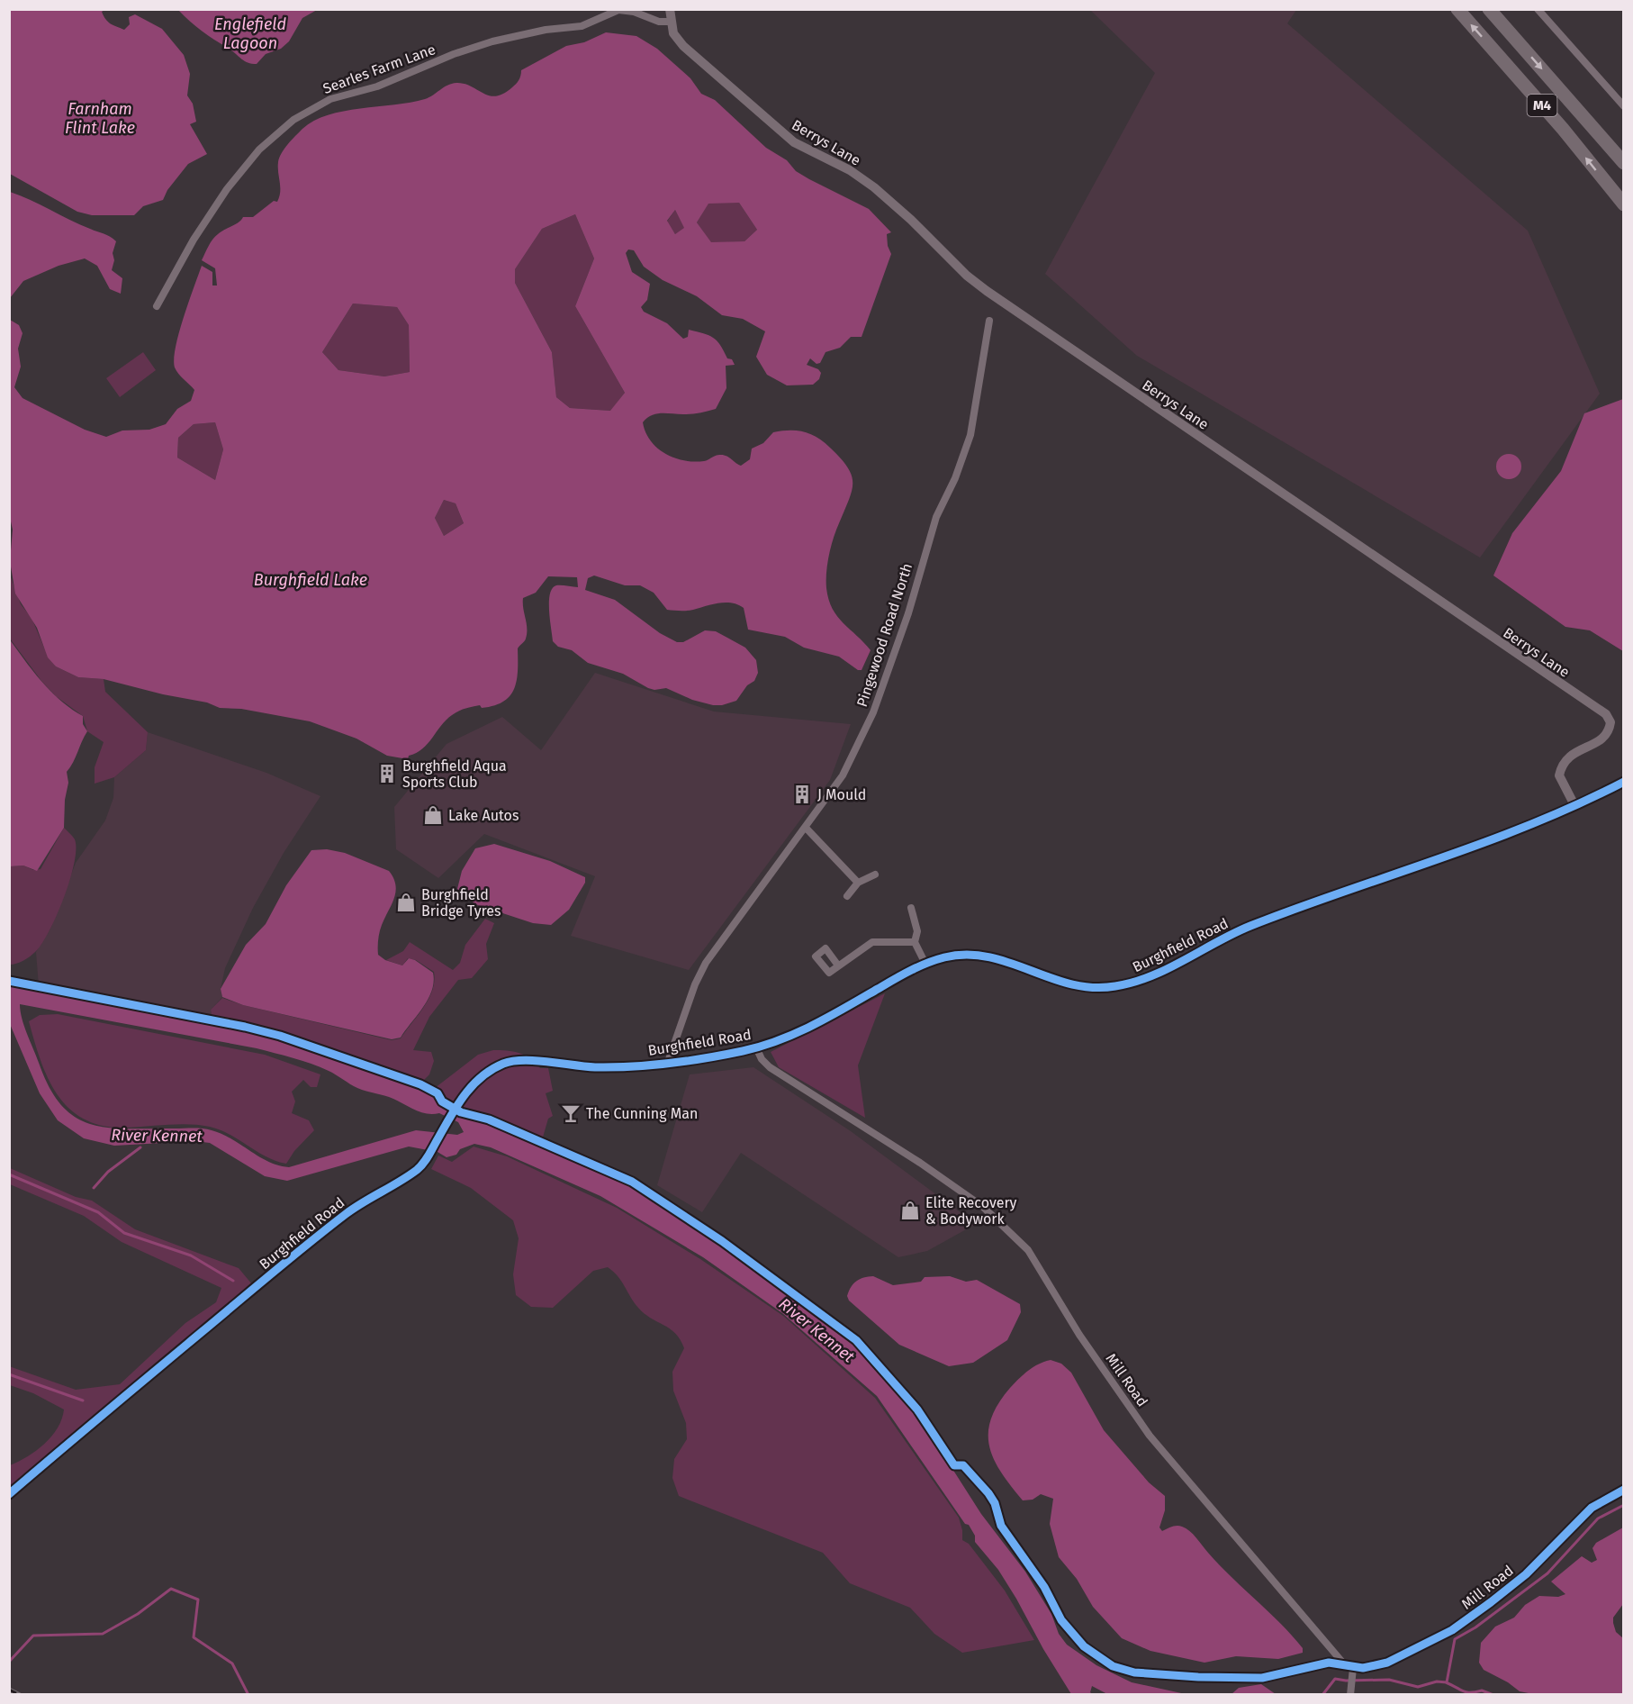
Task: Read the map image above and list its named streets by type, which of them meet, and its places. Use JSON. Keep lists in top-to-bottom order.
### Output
{
  "streets": {
    "highway": ["M4"],
    "street": [
      "Searles Farm Lane",
      "Berrys Lane",
      "Pingewood Road North",
      "Burghfield Road",
      "Mill Road"
    ]
  },
  "crossings": [
    ["Searles Farm Lane", "Berrys Lane"],
    ["Berrys Lane", "Burghfield Road"],
    ["Pingewood Road North", "Burghfield Road"],
    ["Burghfield Road", "Mill Road"]
  ],
  "water": [
    "Englefield Lagoon",
    "Farnham Flint Lake",
    "Burghfield Lake",
    "River Kennet"
  ],
  "places": {
    "building": ["Burghfield Aqua Sports Club", "J Mould"],
    "shop": ["Lake Autos", "Burghfield Bridge Tyres", "Elite Recovery & Bodywork"],
    "bar": ["The Cunning Man"]
  }
}
